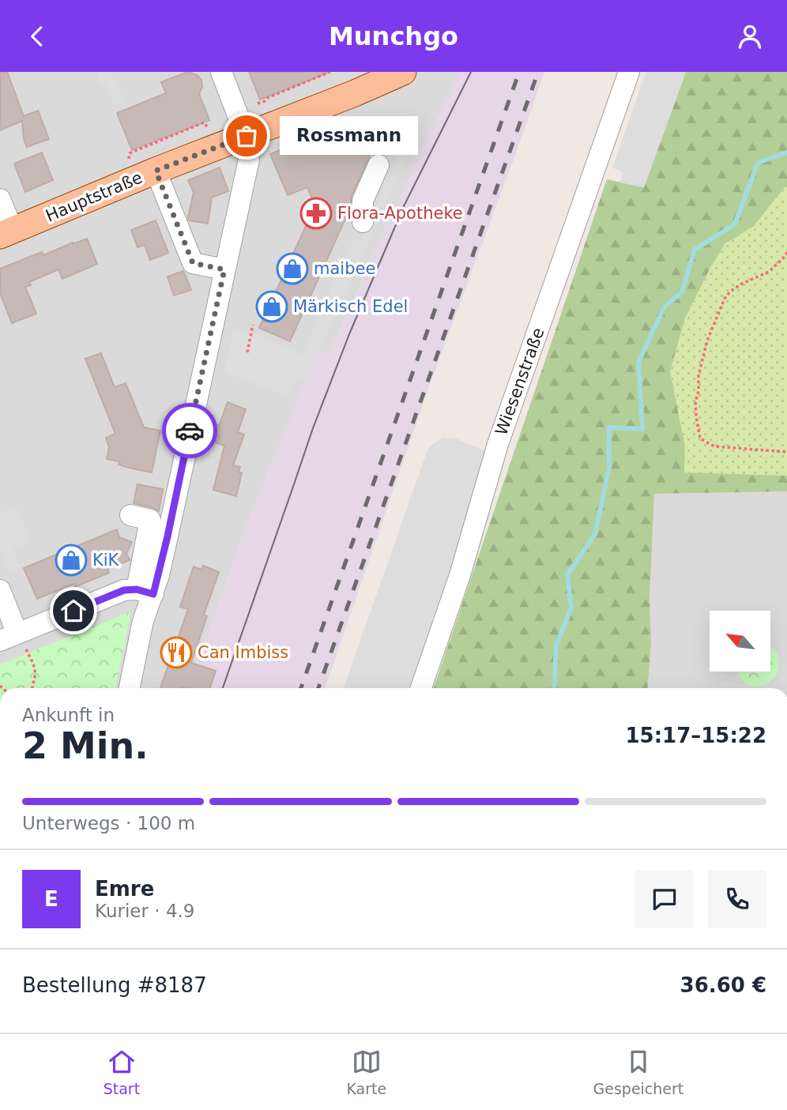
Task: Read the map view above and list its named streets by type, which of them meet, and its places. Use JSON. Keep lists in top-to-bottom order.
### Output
{
  "streets": {
    "main road": ["Hauptstraße"],
    "street": ["Wiesenstraße"]
  },
  "places": {
    "other": ["Rossmann"],
    "pharmacy": ["Flora-Apotheke"],
    "shop": ["maibee", "Märkisch Edel", "KiK"],
    "restaurant": ["Can Imbiss"]
  },
  "north": "top left",
  "page": {
    "header": "Munchgo",
    "bubble": "Rossmann",
    "heading": ["2 Min.", "Ankunft in", "15:17–15:22"],
    "panel": [
      "Emre",
      "Kurier · 4.9",
      "Bestellung #8187",
      "36.60 €"
    ],
    "bar": "Unterwegs · 100 m",
    "round": "E",
    "tabs": ["Start", "Karte", "Gespeichert"]
  }
}
